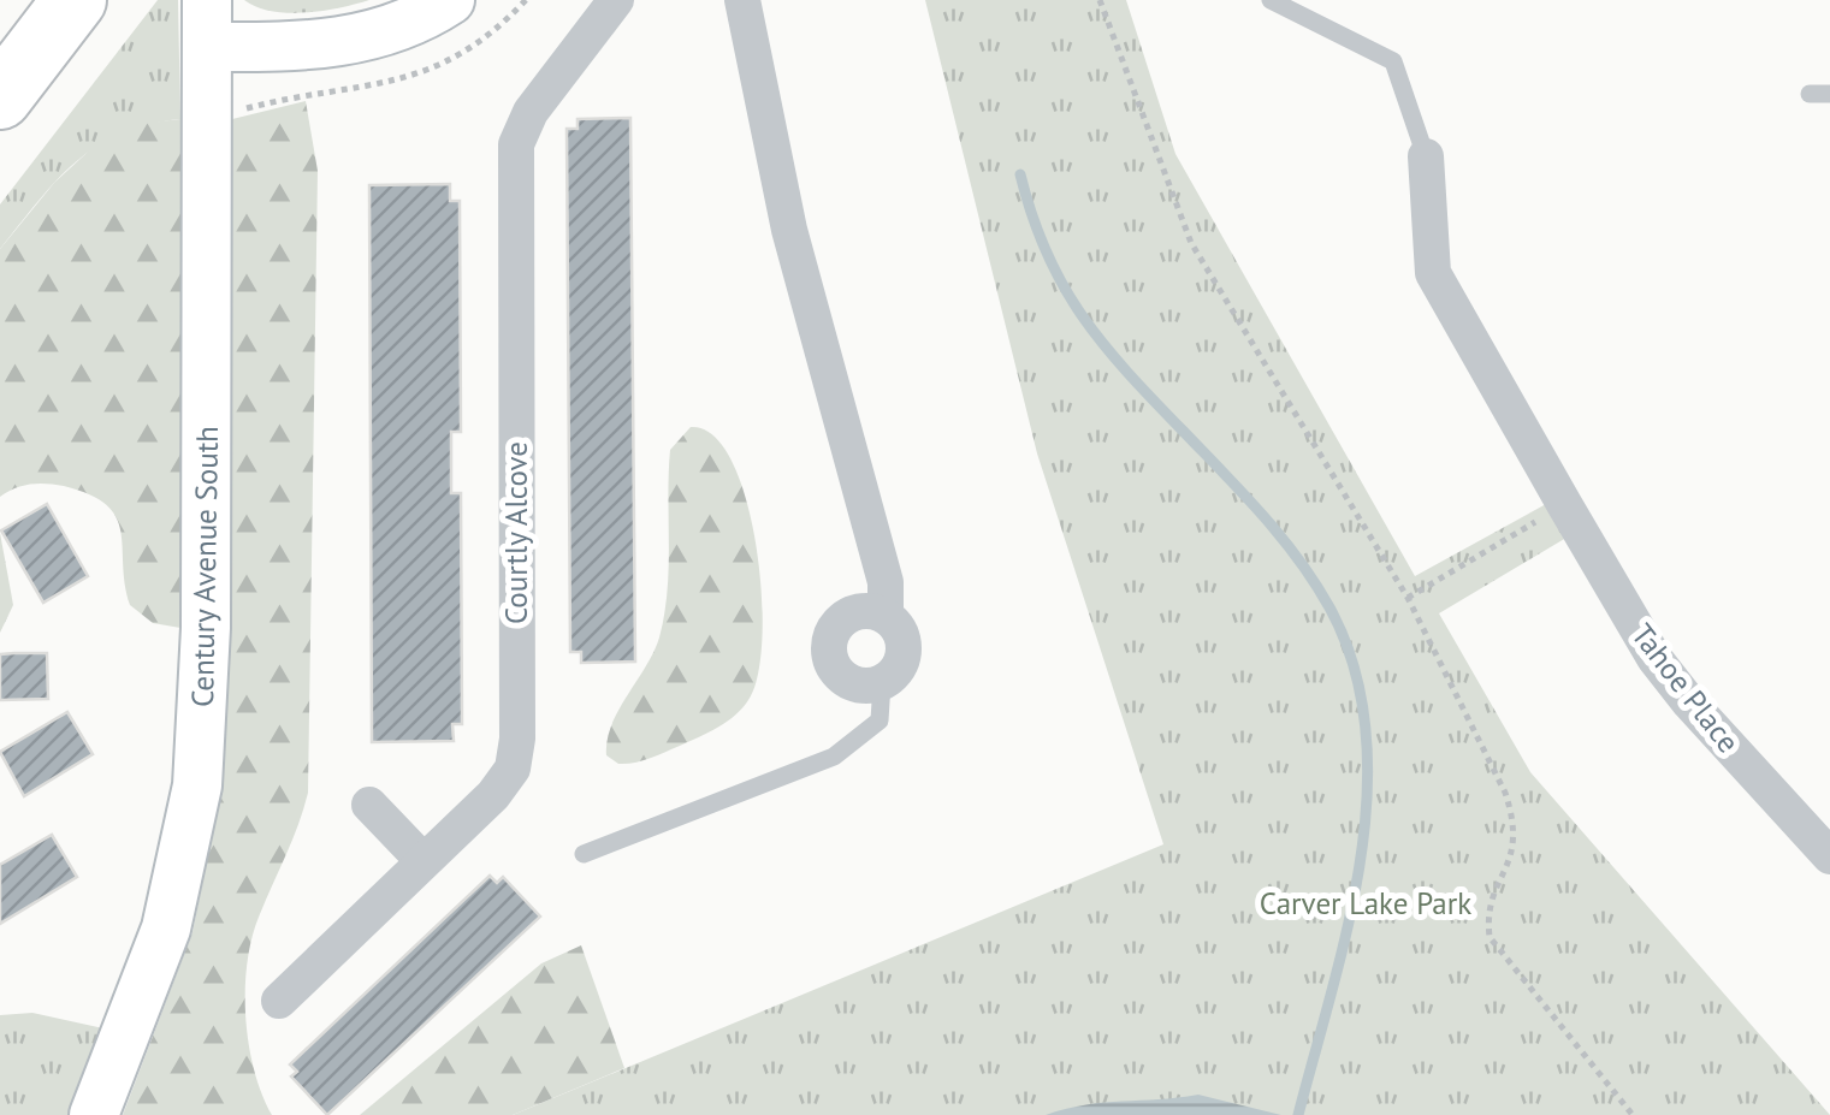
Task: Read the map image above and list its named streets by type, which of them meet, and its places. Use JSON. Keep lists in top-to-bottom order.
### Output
{
  "streets": {
    "street": ["Courtly Alcove", "Century Avenue South", "Tahoe Place"]
  },
  "parks": ["Carver Lake Park"]
}
